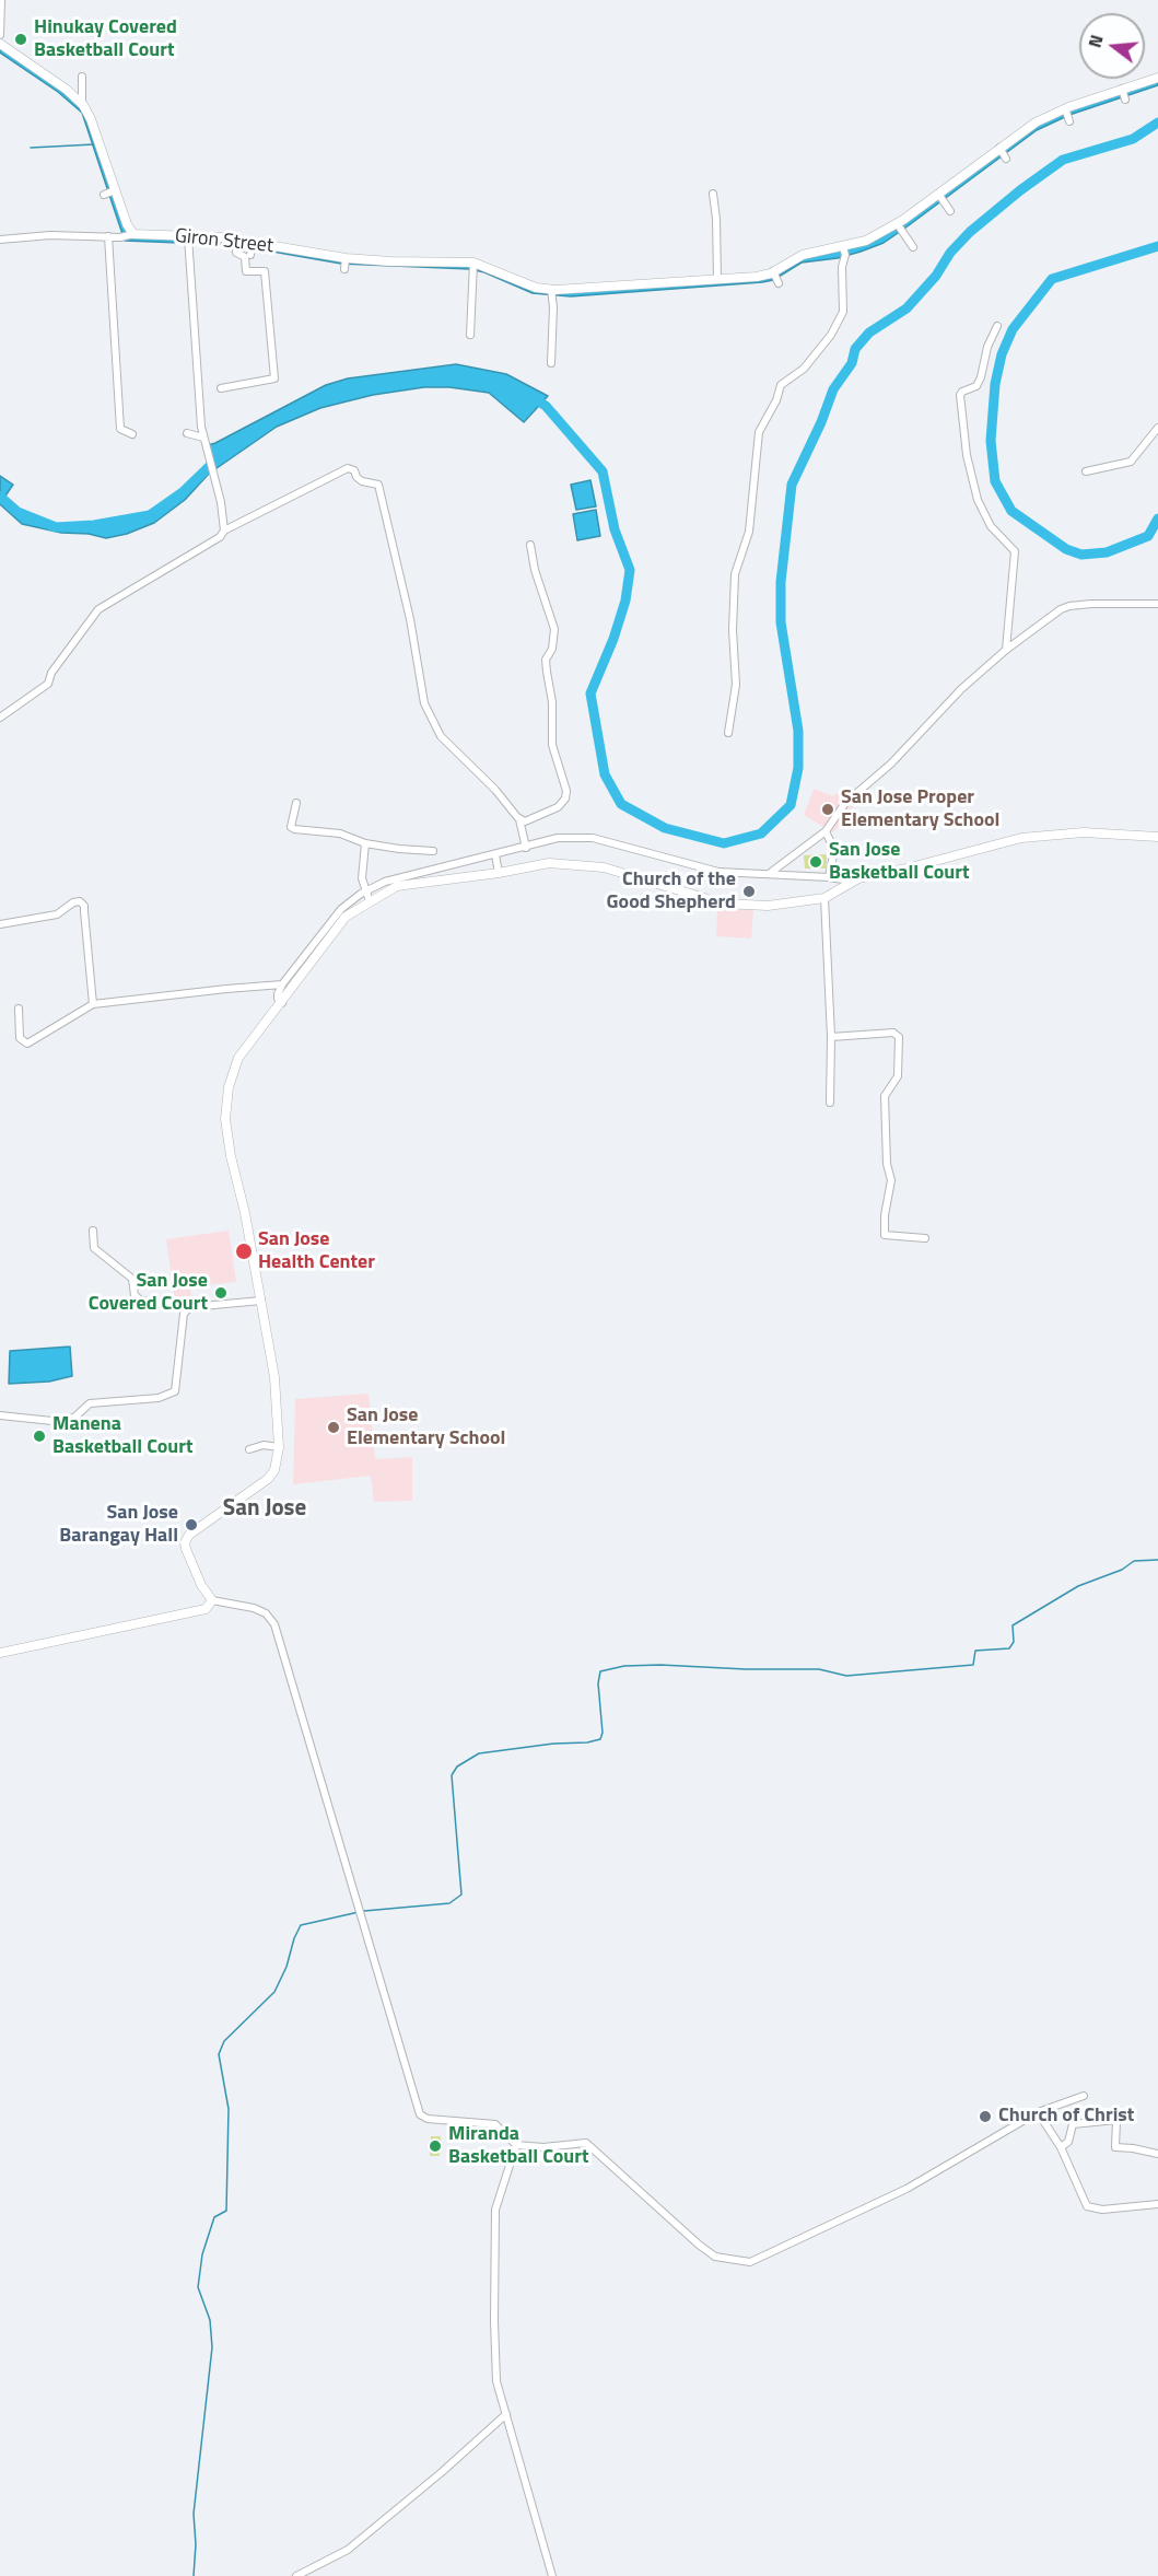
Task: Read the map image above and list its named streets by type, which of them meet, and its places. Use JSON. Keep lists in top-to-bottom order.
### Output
{
  "streets": {
    "street": ["Giron Street"]
  },
  "districts": ["San Jose"],
  "places": [
    "Hinukay Covered Basketball Court",
    "San Jose Proper Elementary School",
    "San Jose Basketball Court",
    "Church of the Good Shepherd",
    "San Jose Health Center",
    "San Jose Covered Court",
    "San Jose Elementary School",
    "Manena Basketball Court",
    "San Jose Barangay Hall",
    "Church of Christ",
    "Miranda Basketball Court"
  ],
  "north": "left"
}
